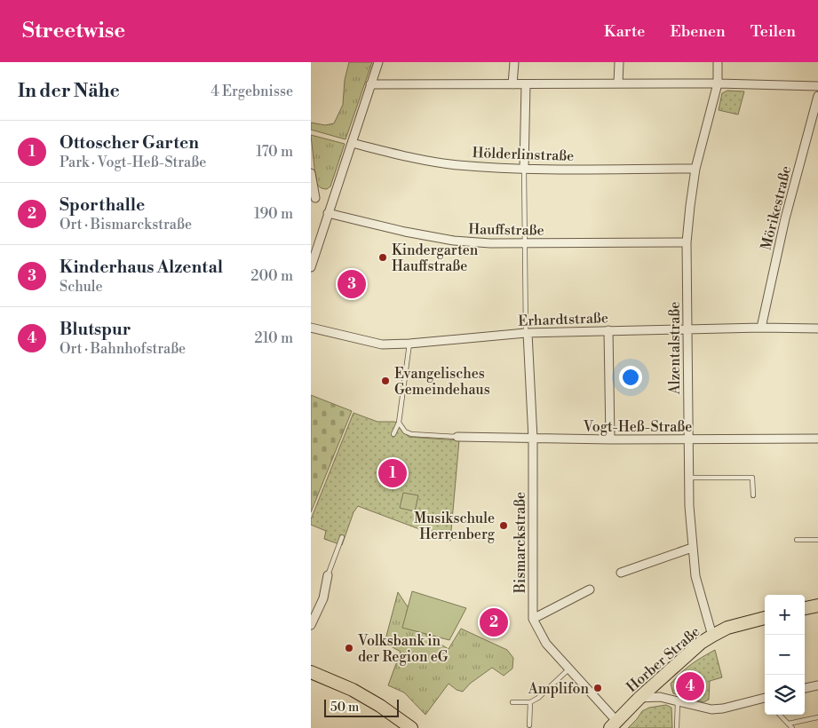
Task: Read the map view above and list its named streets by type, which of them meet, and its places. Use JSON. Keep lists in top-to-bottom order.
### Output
{
  "streets": {
    "main road": ["Horber Straße"],
    "street": [
      "Hölderlinstraße",
      "Mörikestraße",
      "Hauffstraße",
      "Erhardtstraße",
      "Alzentalstraße",
      "Vogt-Heß-Straße",
      "Bismarckstraße"
    ]
  },
  "crossings": [
    ["Hölderlinstraße", "Alzentalstraße"],
    ["Hölderlinstraße", "Bismarckstraße"],
    ["Mörikestraße", "Erhardtstraße"],
    ["Hauffstraße", "Alzentalstraße"],
    ["Hauffstraße", "Bismarckstraße"],
    ["Erhardtstraße", "Alzentalstraße"],
    ["Erhardtstraße", "Bismarckstraße"],
    ["Alzentalstraße", "Vogt-Heß-Straße"],
    ["Alzentalstraße", "Horber Straße"],
    ["Vogt-Heß-Straße", "Bismarckstraße"],
    ["Bismarckstraße", "Horber Straße"]
  ],
  "places": [
    "Kindergarten Hauffstraße",
    "Evangelisches Gemeindehaus",
    "Musikschule Herrenberg",
    "Volksbank in der Region eG",
    "Amplifon"
  ],
  "scale_bar": "50 m",
  "page": {
    "header": "Streetwise",
    "nav": ["Karte", "Ebenen", "Teilen"],
    "heading": ["In der Nähe", "4 Ergebnisse"],
    "list": [
      {
        "mark": "1",
        "name": "Ottoscher Garten",
        "note": "Park · Vogt-Heß-Straße",
        "value": "170 m"
      },
      {
        "mark": "2",
        "name": "Sporthalle",
        "note": "Ort · Bismarckstraße",
        "value": "190 m"
      },
      {
        "mark": "3",
        "name": "Kinderhaus Alzental",
        "note": "Schule",
        "value": "200 m"
      },
      {
        "mark": "4",
        "name": "Blutspur",
        "note": "Ort · Bahnhofstraße",
        "value": "210 m"
      }
    ],
    "pins": [
      "3",
      "1",
      "2",
      "4"
    ],
    "map_buttons": ["+", "−"],
    "scale": "50 m"
  }
}
